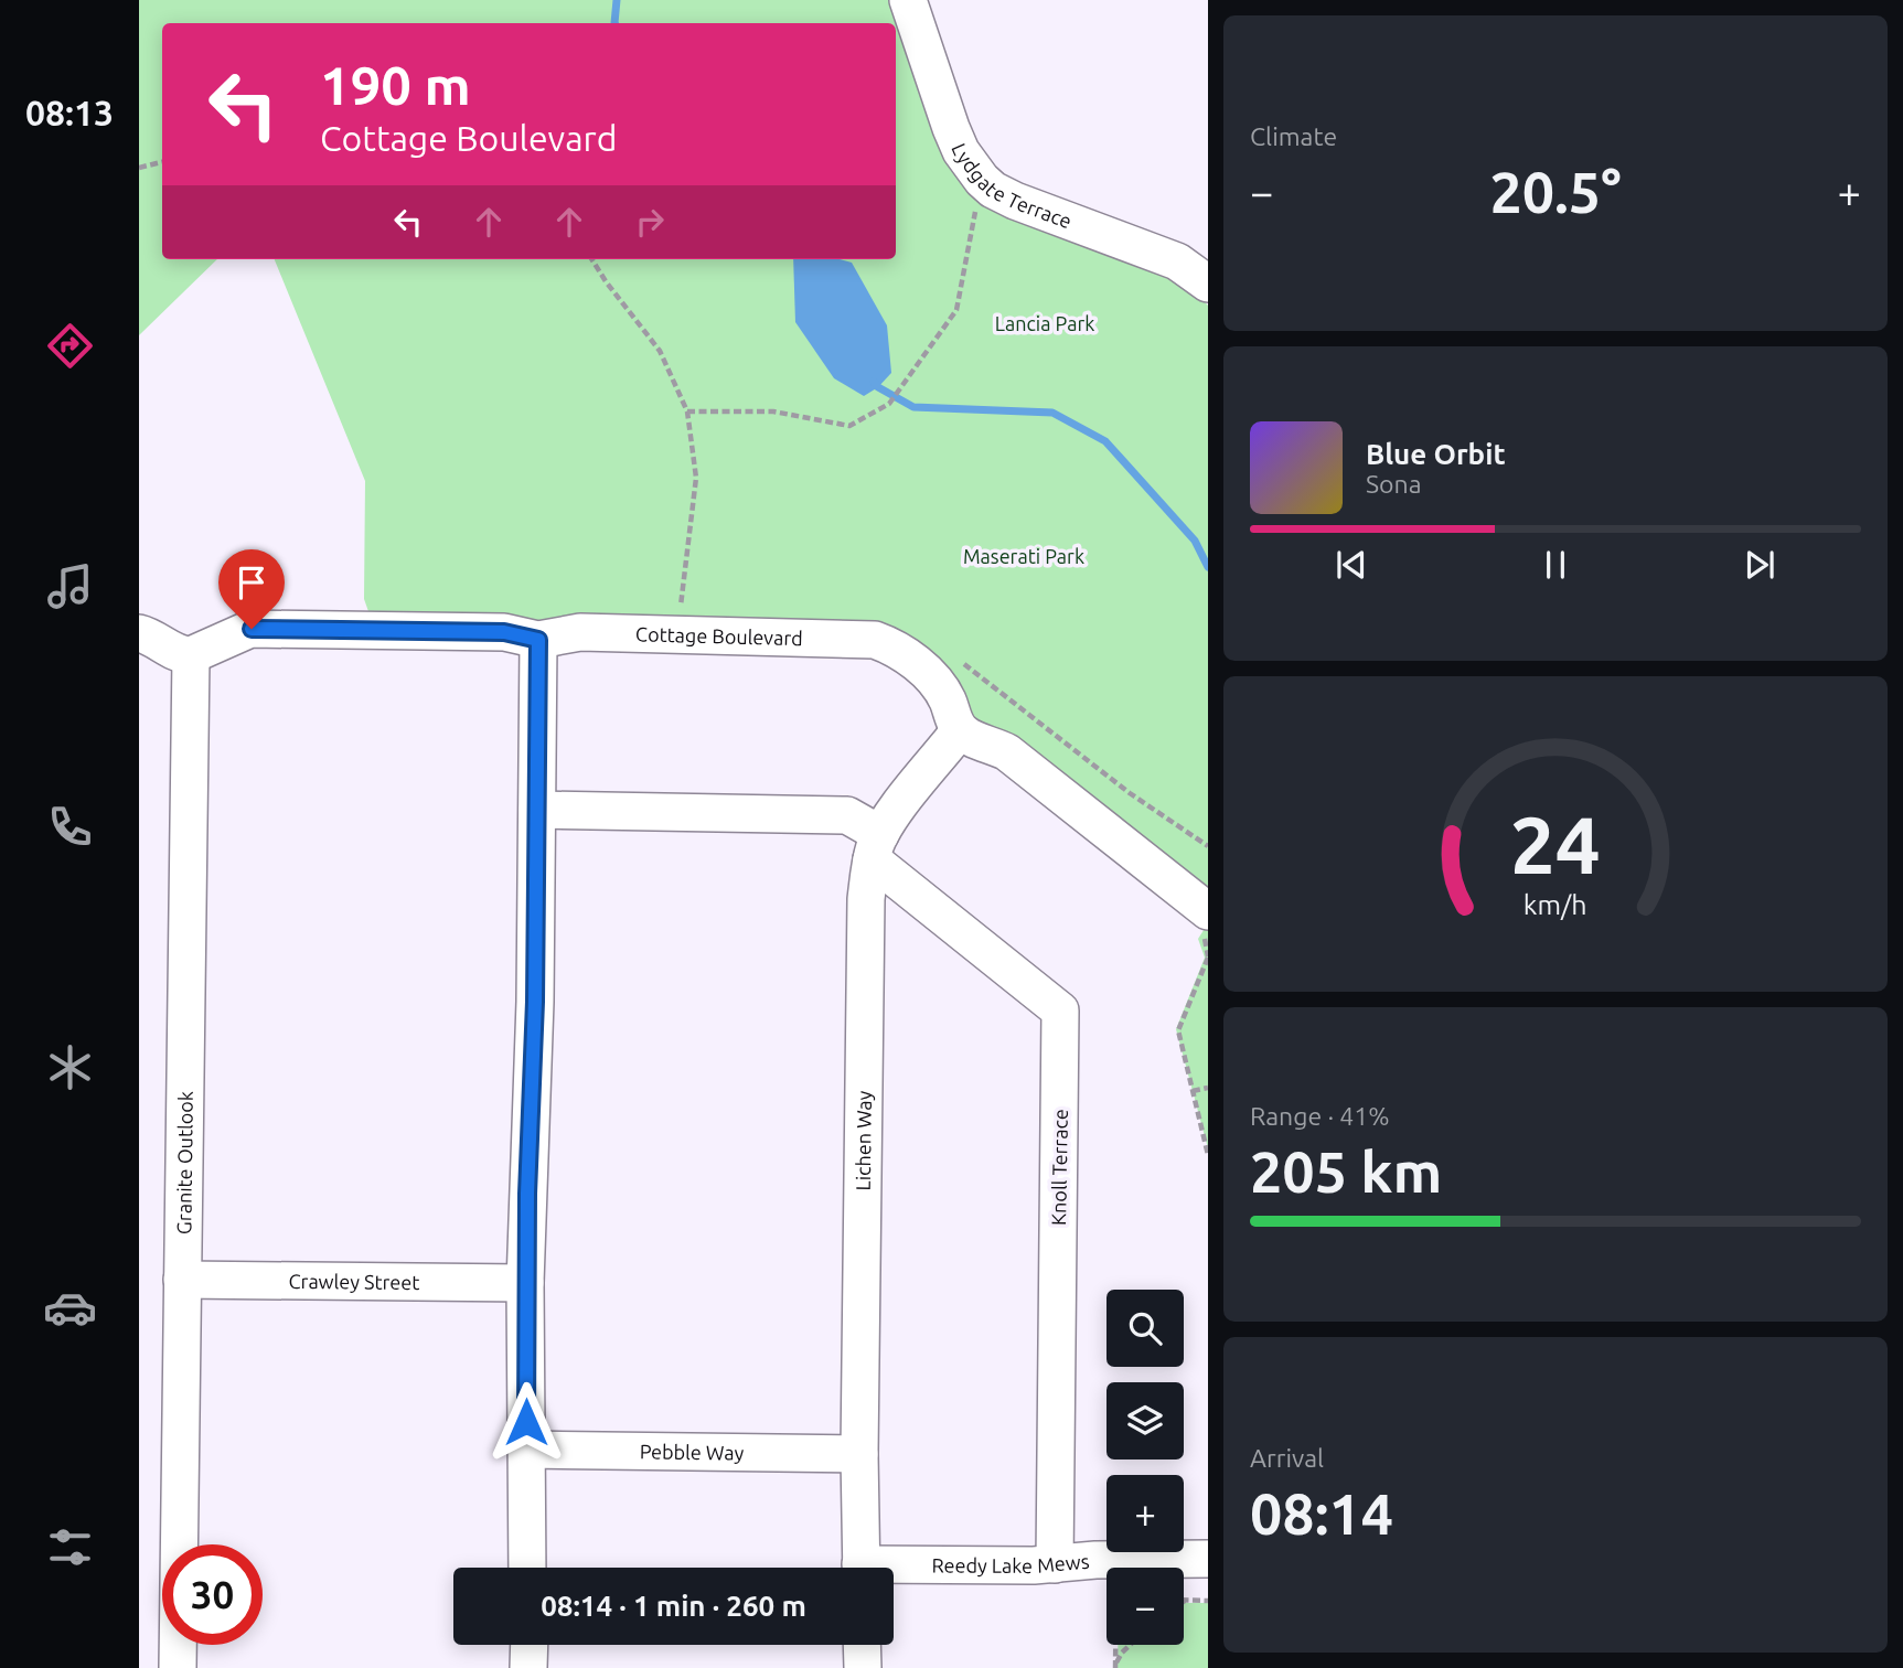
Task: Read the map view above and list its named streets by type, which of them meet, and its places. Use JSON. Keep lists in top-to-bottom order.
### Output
{
  "streets": {
    "street": [
      "Lydgate Terrace",
      "Cottage Boulevard",
      "Lichen Way",
      "Granite Outlook",
      "Knoll Terrace",
      "Crawley Street",
      "Pebble Way",
      "Reedy Lake Mews"
    ]
  },
  "crossings": [
    ["Cottage Boulevard", "Lichen Way"],
    ["Cottage Boulevard", "Granite Outlook"],
    ["Lichen Way", "Knoll Terrace"],
    ["Lichen Way", "Pebble Way"],
    ["Granite Outlook", "Crawley Street"],
    ["Knoll Terrace", "Reedy Lake Mews"]
  ],
  "parks": ["Lancia Park", "Maserati Park"],
  "page": {
    "tabs": "08:13",
    "tile": [
      "Climate",
      ["Range · 41%", "205 km"],
      ["Arrival", "08:14"]
    ],
    "turn": ["190 m", "Cottage Boulevard"],
    "heat": ["−", "20.5°", "+"],
    "song": ["Blue Orbit", "Sona"],
    "map_buttons": ["+", "−"],
    "limit": "30",
    "trip": "08:14 · 1 min · 260 m",
    "gauge": ["24", "km/h"]
  }
}
